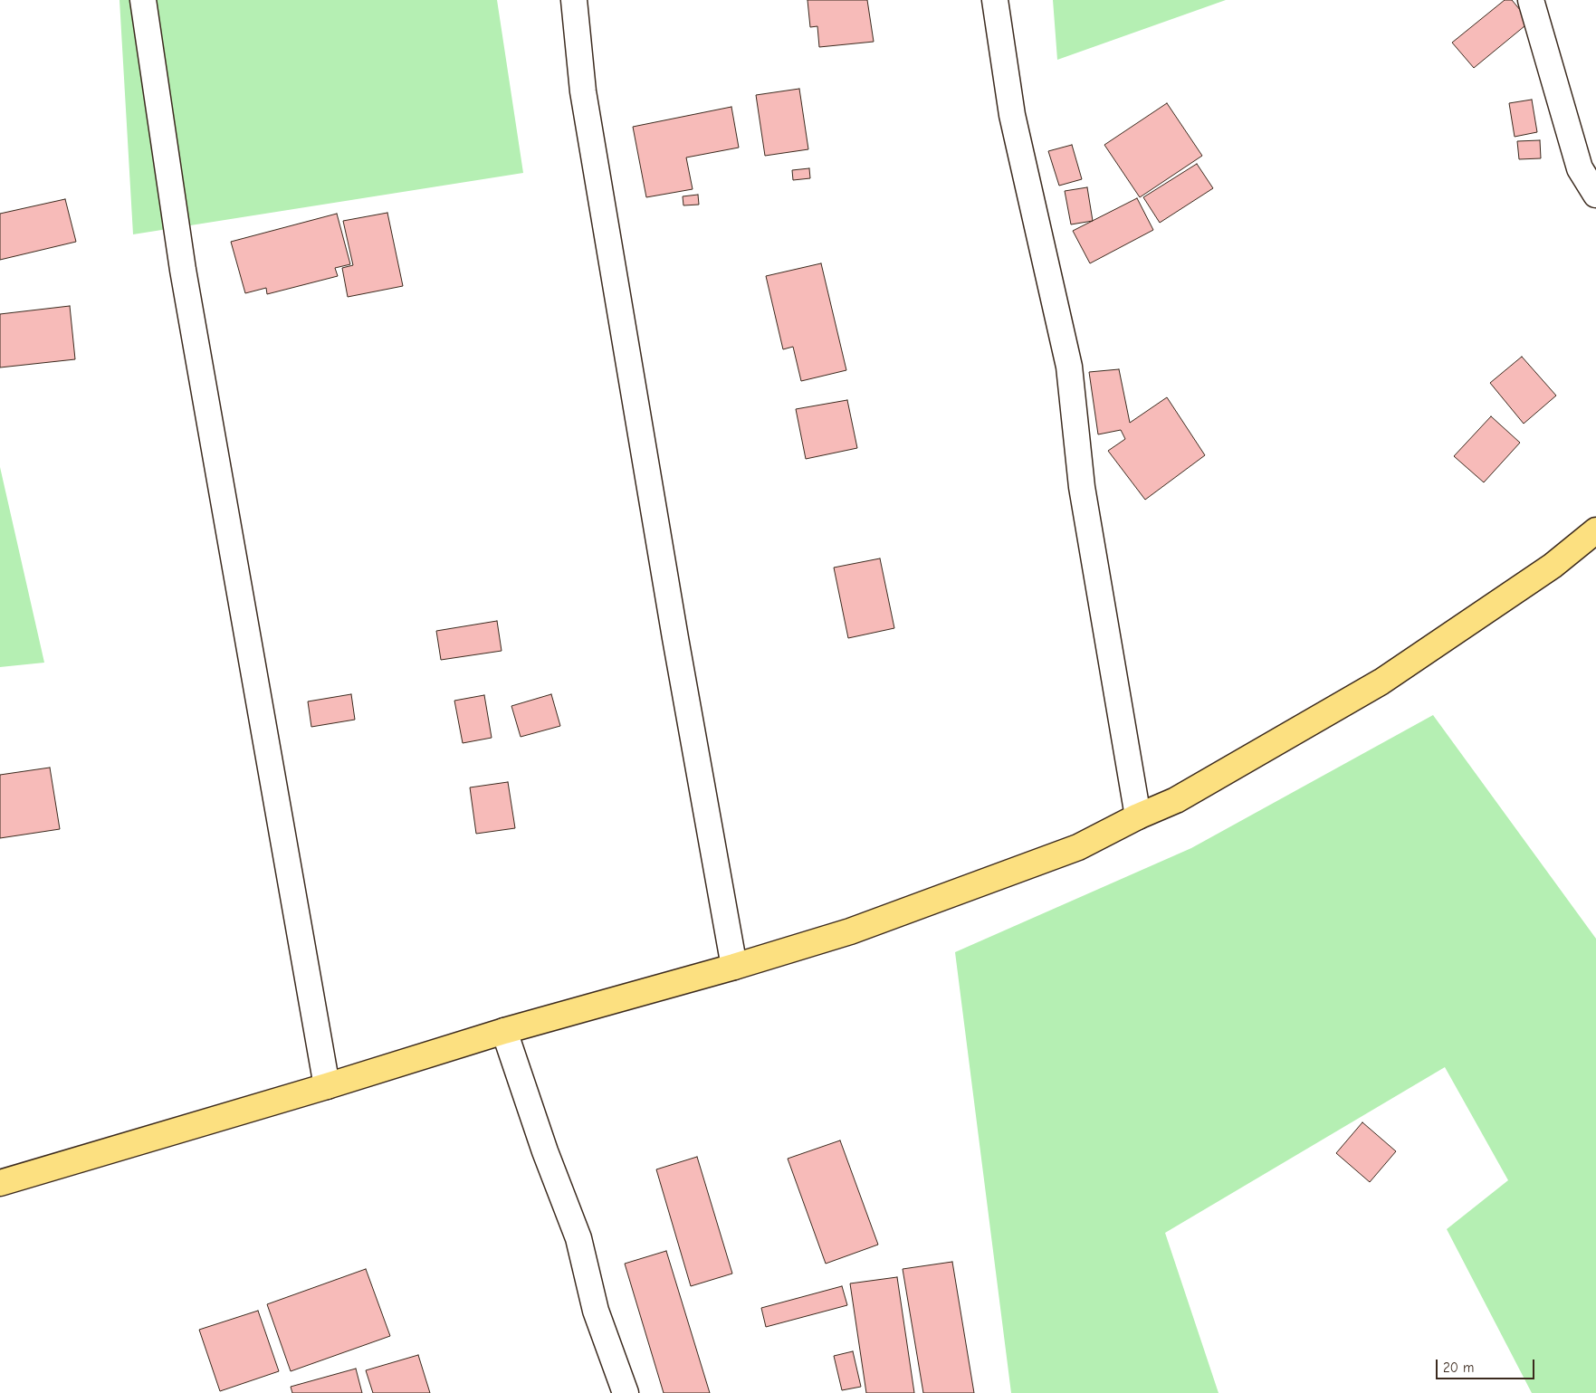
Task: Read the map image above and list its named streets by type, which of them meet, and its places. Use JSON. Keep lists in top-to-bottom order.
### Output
{
  "scale_bar": "20 m"
}
